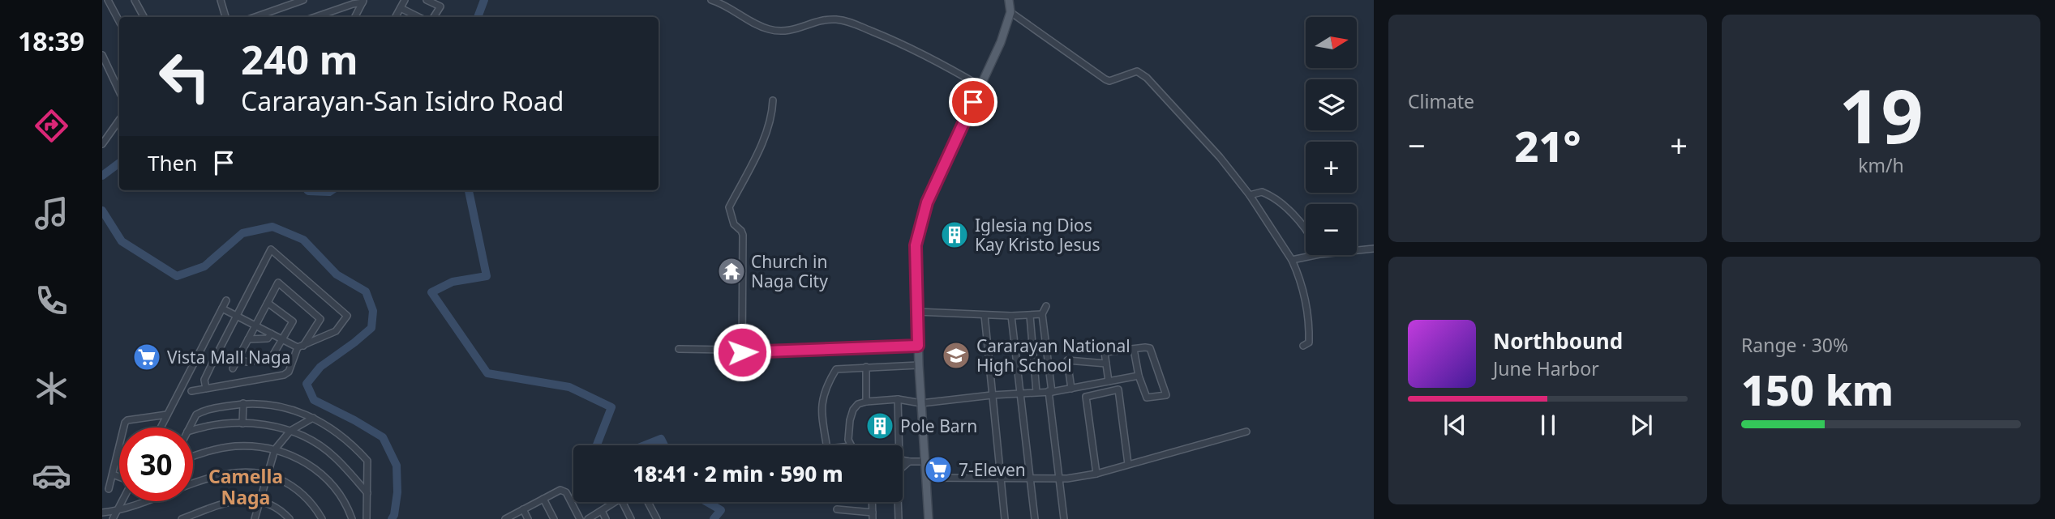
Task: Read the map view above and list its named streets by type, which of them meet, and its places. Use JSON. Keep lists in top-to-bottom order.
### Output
{
  "districts": ["Camella Naga"],
  "places": {
    "building": ["Iglesia ng Dios Kay Kristo Jesus", "Pole Barn"],
    "temple": ["Church in Naga City"],
    "school or university": ["Cararayan National High School"],
    "supermarket": ["Vista Mall Naga", "7-Eleven"]
  },
  "north": "right",
  "page": {
    "tabs": "18:39",
    "tile": [
      "Climate",
      ["19", "km/h"],
      ["Range · 30%", "150 km"]
    ],
    "map_buttons": ["+", "−"],
    "turn": ["240 m", "Cararayan-San Isidro Road"],
    "heat": ["−", "21°", "+"],
    "then": "Then",
    "song": ["Northbound", "June Harbor"],
    "limit": "30",
    "trip": "18:41 · 2 min · 590 m"
  }
}
